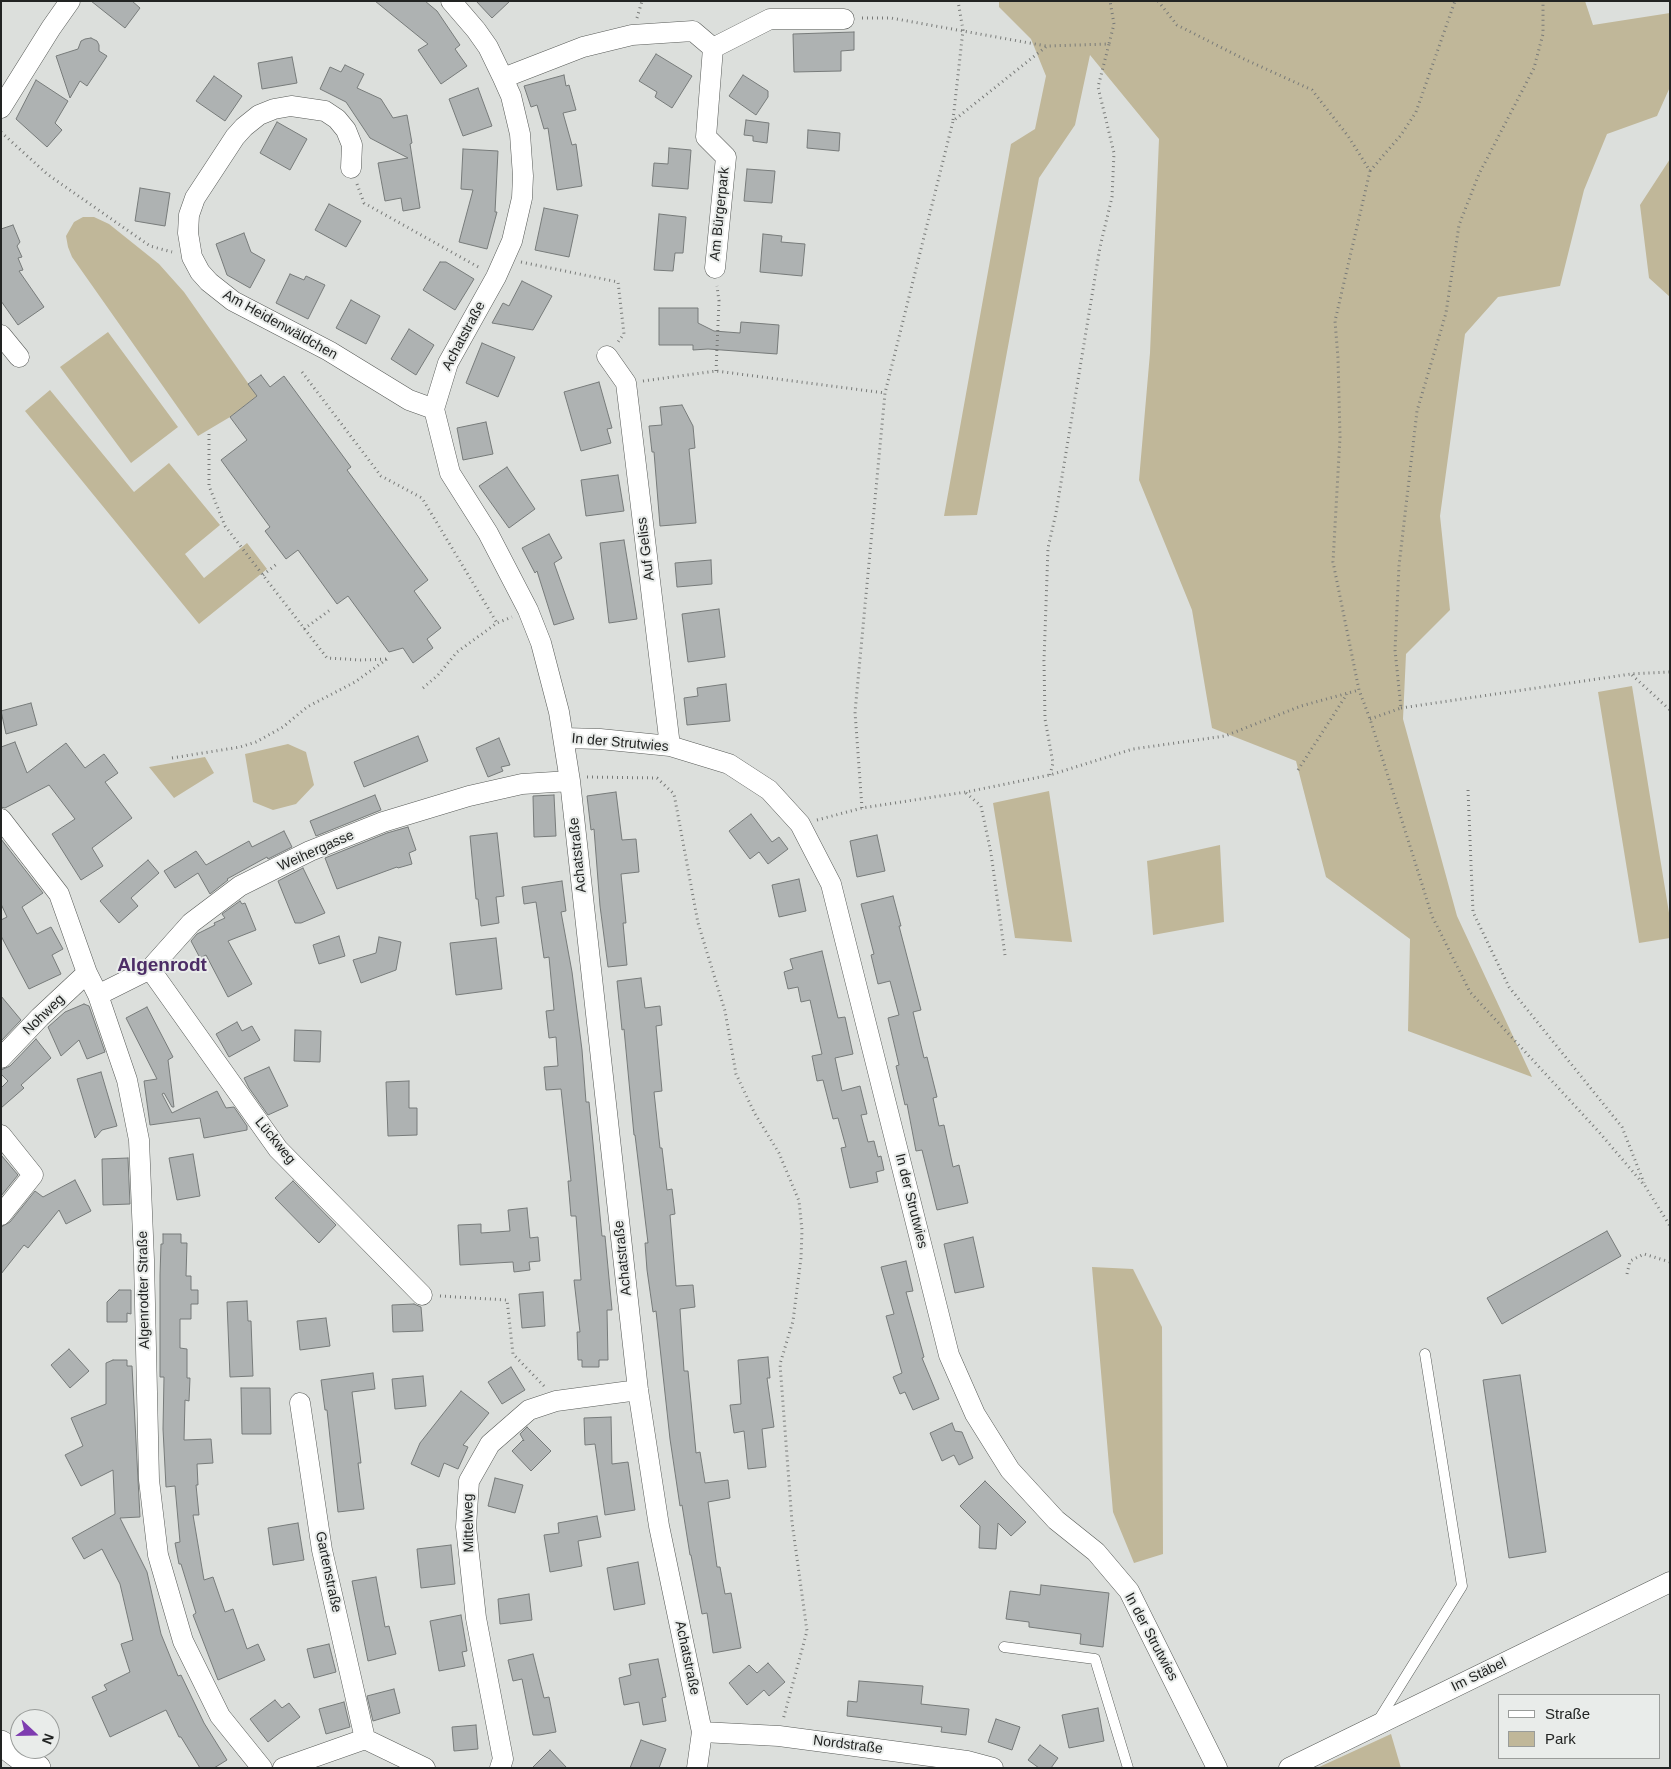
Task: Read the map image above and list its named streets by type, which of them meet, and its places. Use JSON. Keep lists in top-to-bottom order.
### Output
{
  "streets": {
    "street": [
      "Am Bürgerpark",
      "Am Heidenwäldchen",
      "Achatstraße",
      "Auf Geliss",
      "In der Strutwies",
      "Weihergasse",
      "Nohweg",
      "Lückweg",
      "Algenrodter Straße",
      "Mittelweg",
      "Gartenstraße",
      "Im Stäbel",
      "Nordstraße"
    ]
  },
  "crossings": [
    ["Am Heidenwäldchen", "Achatstraße"],
    ["Achatstraße", "In der Strutwies"],
    ["Achatstraße", "Weihergasse"],
    ["Achatstraße", "Mittelweg"],
    ["Achatstraße", "Nordstraße"],
    ["Auf Geliss", "In der Strutwies"],
    ["Weihergasse", "Lückweg"],
    ["Weihergasse", "Algenrodter Straße"],
    ["Nohweg", "Algenrodter Straße"]
  ],
  "districts": ["Algenrodt"],
  "legend": ["Straße", "Park"],
  "north": "right"
}
